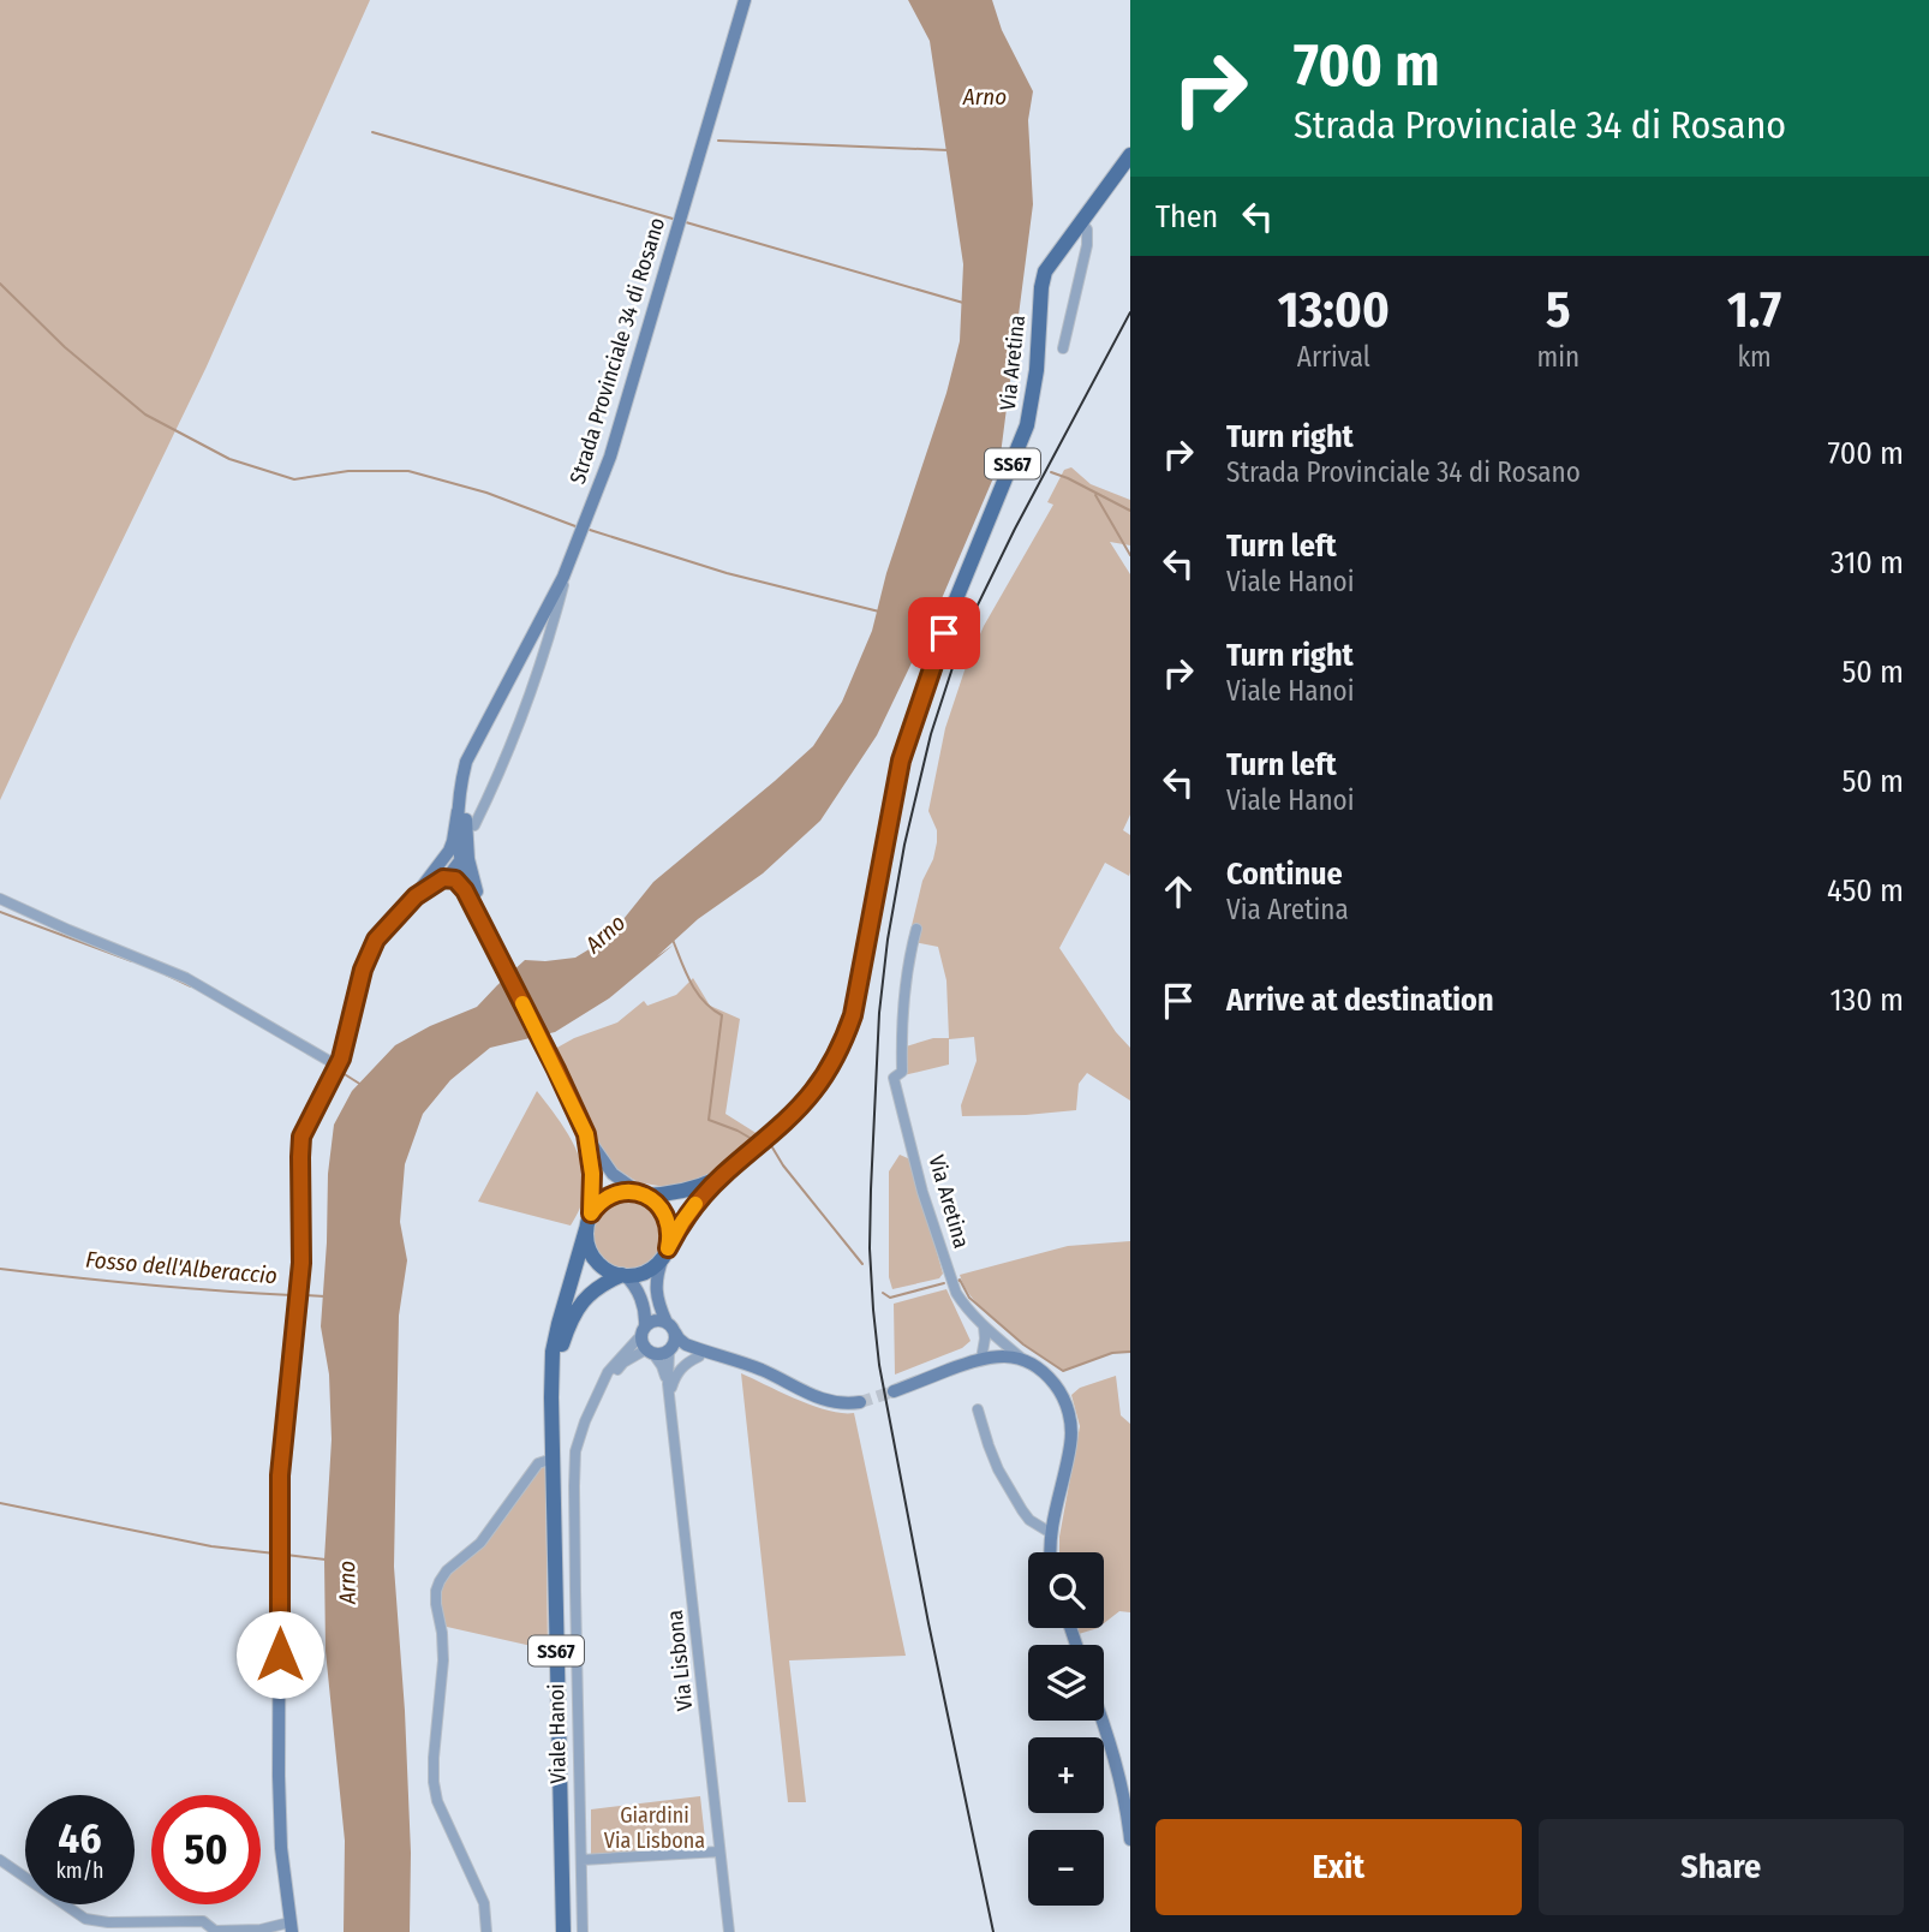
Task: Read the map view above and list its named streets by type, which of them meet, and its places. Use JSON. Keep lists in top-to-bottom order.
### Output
{
  "streets": {
    "main road": [
      "Strada Provinciale 34 di Rosano",
      "Via Aretina",
      "SS67",
      "Viale Hanoi"
    ],
    "street": ["Via Lisbona"]
  },
  "crossings": [
    ["Strada Provinciale 34 di Rosano", "SS67"],
    ["Via Aretina", "SS67"],
    ["Via Lisbona", "Viale Hanoi"]
  ],
  "water": ["Arno", "Fosso dell'Alberaccio"],
  "parks": ["Giardini Via Lisbona"],
  "page": {
    "turn": ["700 m", "Strada Provinciale 34 di Rosano"],
    "then": "Then",
    "eta": [
      "13:00",
      "Arrival",
      "5",
      "min",
      "1.7",
      "km"
    ],
    "list": [
      {
        "name": "Turn right",
        "note": "Strada Provinciale 34 di Rosano",
        "value": "700 m"
      },
      {
        "name": "Turn left",
        "note": "Viale Hanoi",
        "value": "310 m"
      },
      {
        "name": "Turn right",
        "note": "Viale Hanoi",
        "value": "50 m"
      },
      {
        "name": "Turn left",
        "note": "Viale Hanoi",
        "value": "50 m"
      },
      {
        "name": "Continue",
        "note": "Via Aretina",
        "value": "450 m"
      },
      {
        "name": "Arrive at destination",
        "value": "130 m"
      }
    ],
    "map_buttons": ["+", "−"],
    "speed": "46 km/h",
    "limit": "50",
    "buttons": ["Exit", "Share"]
  }
}
